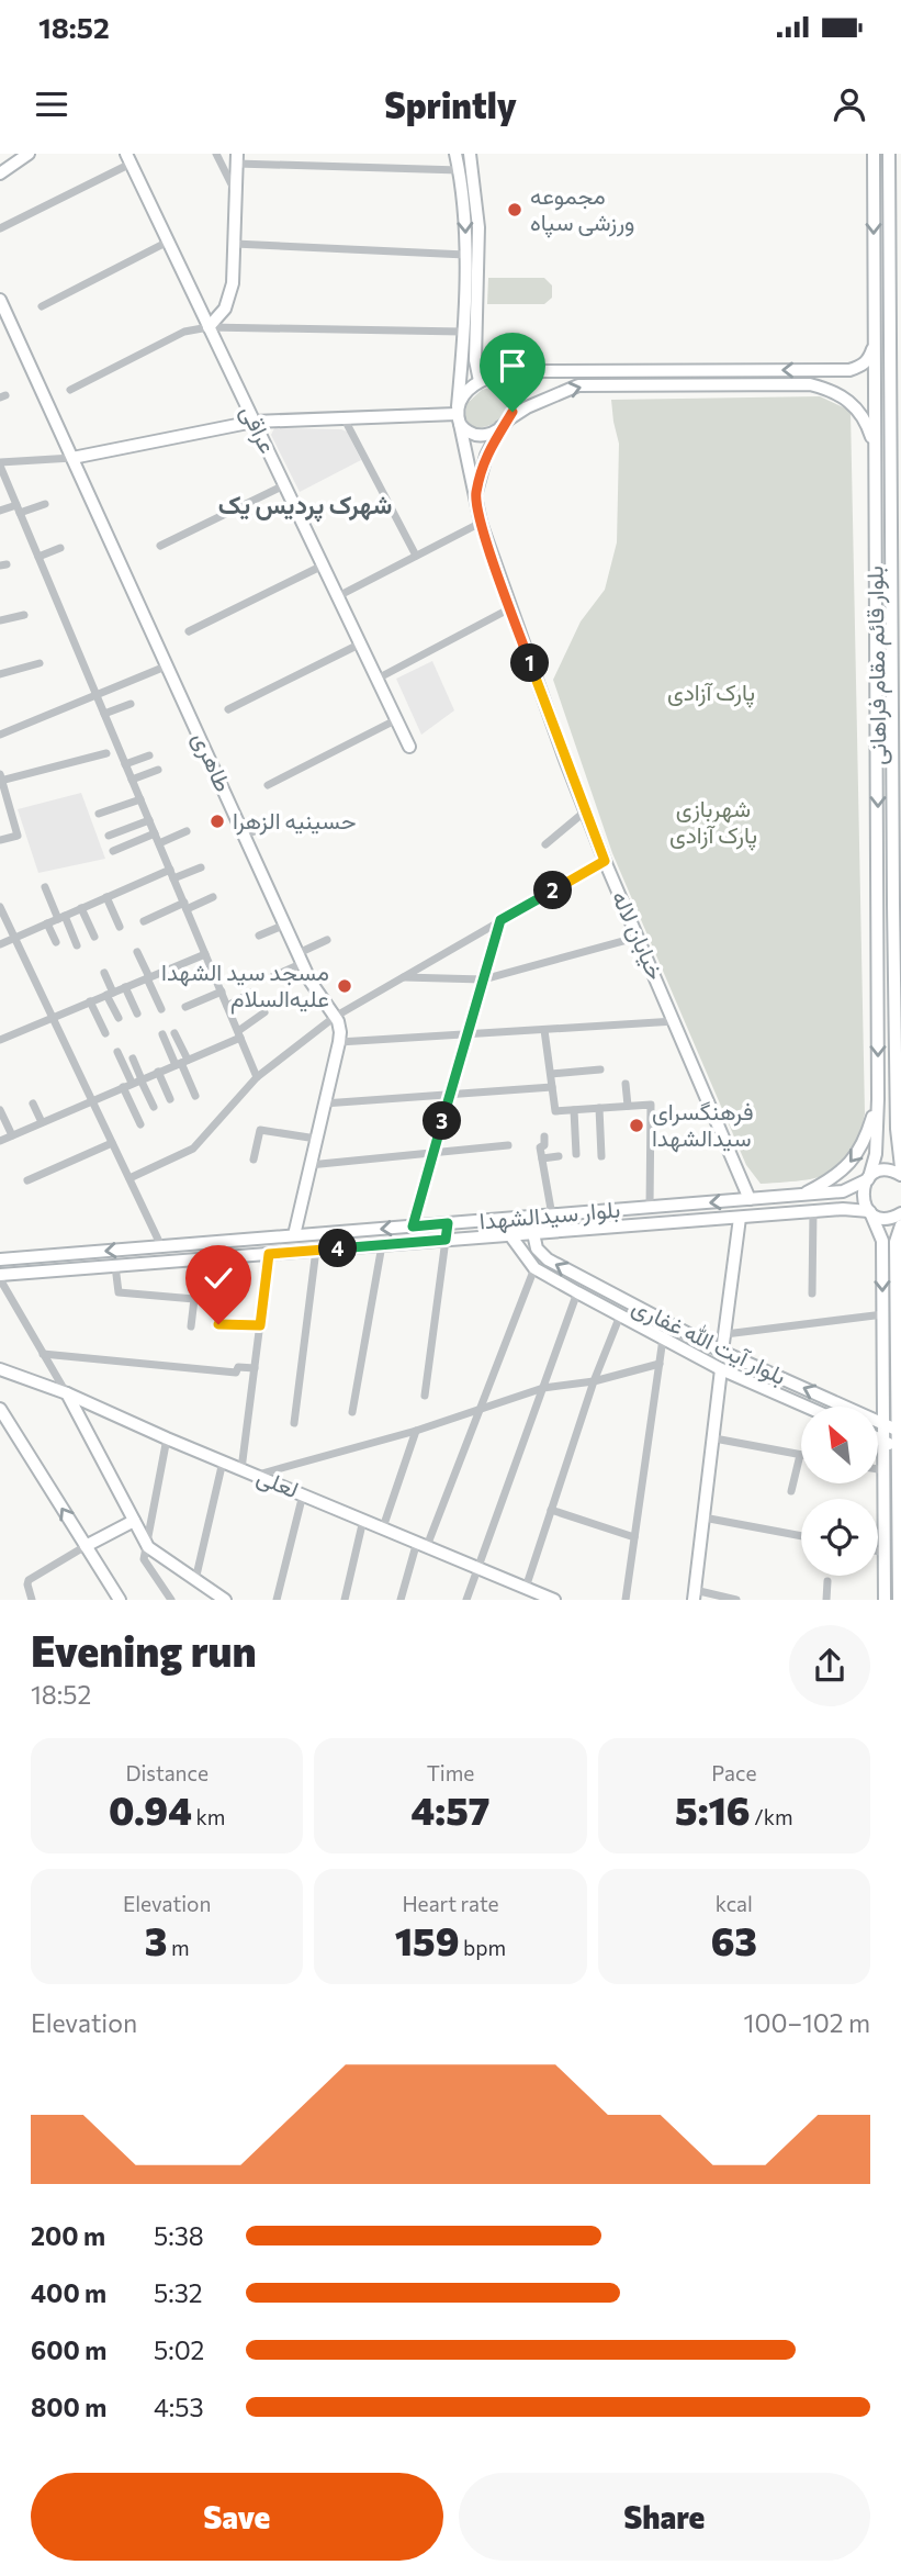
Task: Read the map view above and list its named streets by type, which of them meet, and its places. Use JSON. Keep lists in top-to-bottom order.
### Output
{
  "streets": {
    "street": [
      "عراقی",
      "بلوار قائم مقام فراهانی",
      "طاهری",
      "خیابان لاله",
      "بلوار سیدالشهدا",
      "بلوار آیت الله غفاری",
      "لعلی"
    ]
  },
  "crossings": [
    ["بلوار قائم مقام فراهانی", "بلوار سیدالشهدا"],
    ["طاهری", "بلوار سیدالشهدا"],
    ["خیابان لاله", "بلوار سیدالشهدا"],
    ["بلوار سیدالشهدا", "بلوار آیت الله غفاری"]
  ],
  "districts": ["شهرک پردیس یک"],
  "parks": ["پارک آزادی", "شهربازی پارک آزادی"],
  "places": [
    "مجموعه ورزشی سپاه",
    "حسینیه الزهرا",
    "مسجد سید الشهدا علیه‌السلام",
    "فرهنگسرای سیدالشهدا"
  ],
  "north": "top left",
  "page": {
    "status": "18:52",
    "header": "Sprintly",
    "pins": [
      "1",
      "2",
      "3",
      "4"
    ],
    "heading": ["Evening run", "18:52"],
    "stats": [
      ["Distance", "0.94 km"],
      ["Time", "4:57"],
      ["Pace", "5:16 /km"],
      ["Elevation", "3 m"],
      ["Heart rate", "159 bpm"],
      ["kcal", "63"]
    ],
    "chart": ["Elevation", "100–102 m"],
    "list": [
      {
        "name": "200 m",
        "note": "5:38"
      },
      {
        "name": "400 m",
        "note": "5:32"
      },
      {
        "name": "600 m",
        "note": "5:02"
      },
      {
        "name": "800 m",
        "note": "4:53"
      }
    ],
    "buttons": ["Save", "Share"]
  }
}
